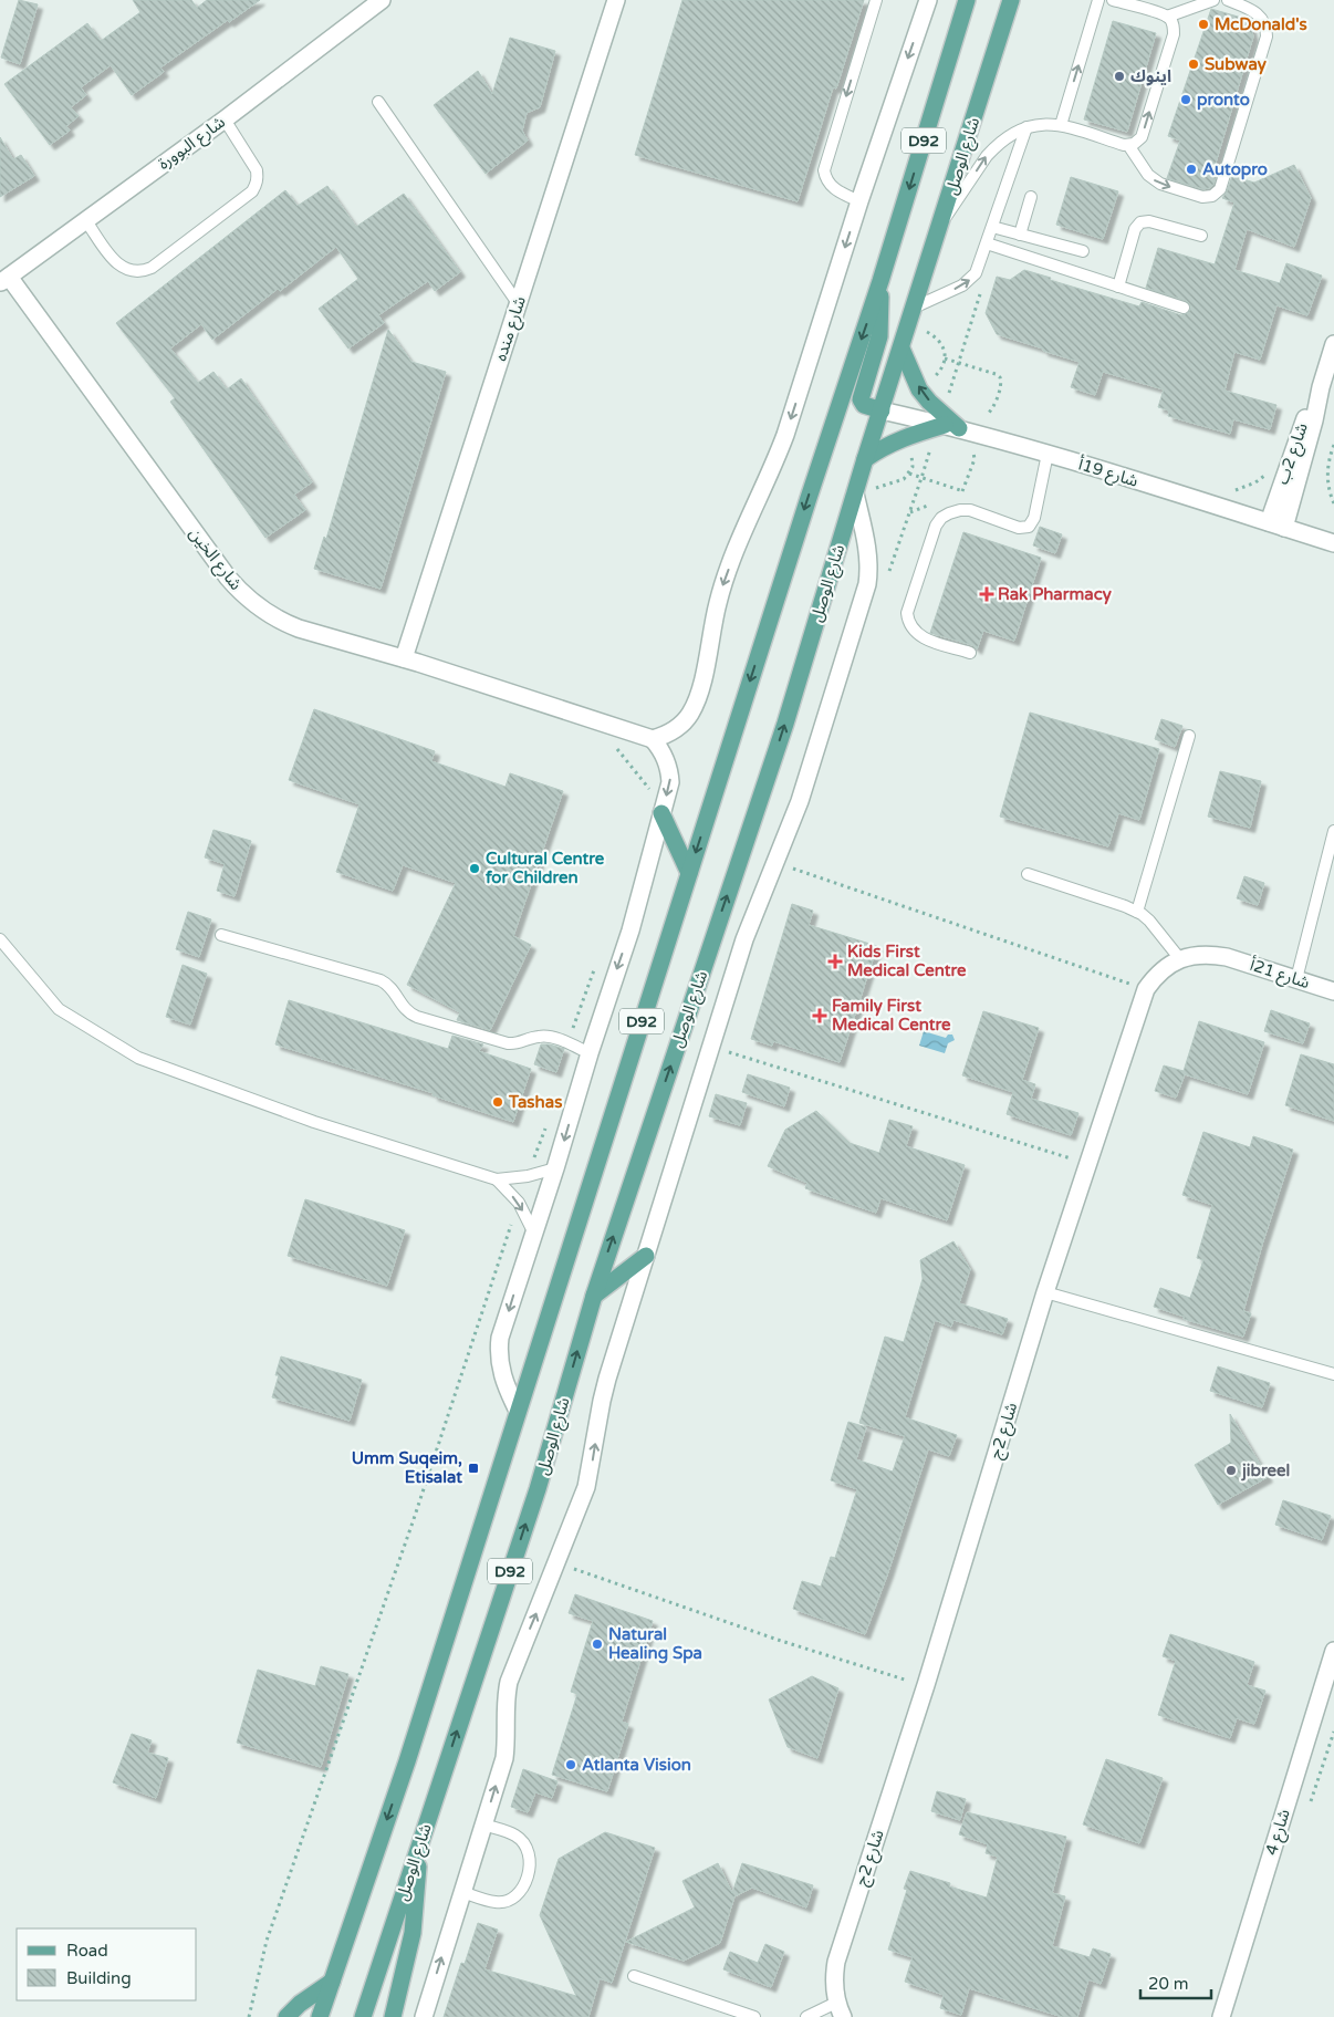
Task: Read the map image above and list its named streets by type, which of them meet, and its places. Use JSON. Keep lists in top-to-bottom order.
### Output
{
  "streets": {
    "main road": ["D92", "شارع الوصل"],
    "street": [
      "شارع البوورة",
      "شارع منده",
      "شارع 2ب",
      "شارع 19أ",
      "شارع الخين",
      "شارع 21أ",
      "شارع 2ج",
      "شارع 4"
    ]
  },
  "crossings": [
    ["شارع البوورة", "شارع الخين"],
    ["شارع الوصل", "شارع 19أ"],
    ["شارع منده", "شارع الخين"],
    ["شارع 2ب", "شارع 19أ"],
    ["شارع 21أ", "شارع 2ج"]
  ],
  "places": {
    "other": [
      "McDonald's",
      "Subway",
      "اينوك",
      "pronto",
      "Autopro",
      "Cultural Centre for Children",
      "Tashas",
      "jibreel",
      "Natural Healing Spa",
      "Atlanta Vision"
    ],
    "health": ["Rak Pharmacy", "Kids First Medical Centre", "Family First Medical Centre"],
    "transit": ["Umm Suqeim, Etisalat"]
  },
  "legend": ["Road", "Building"],
  "scale_bar": "20 m"
}
